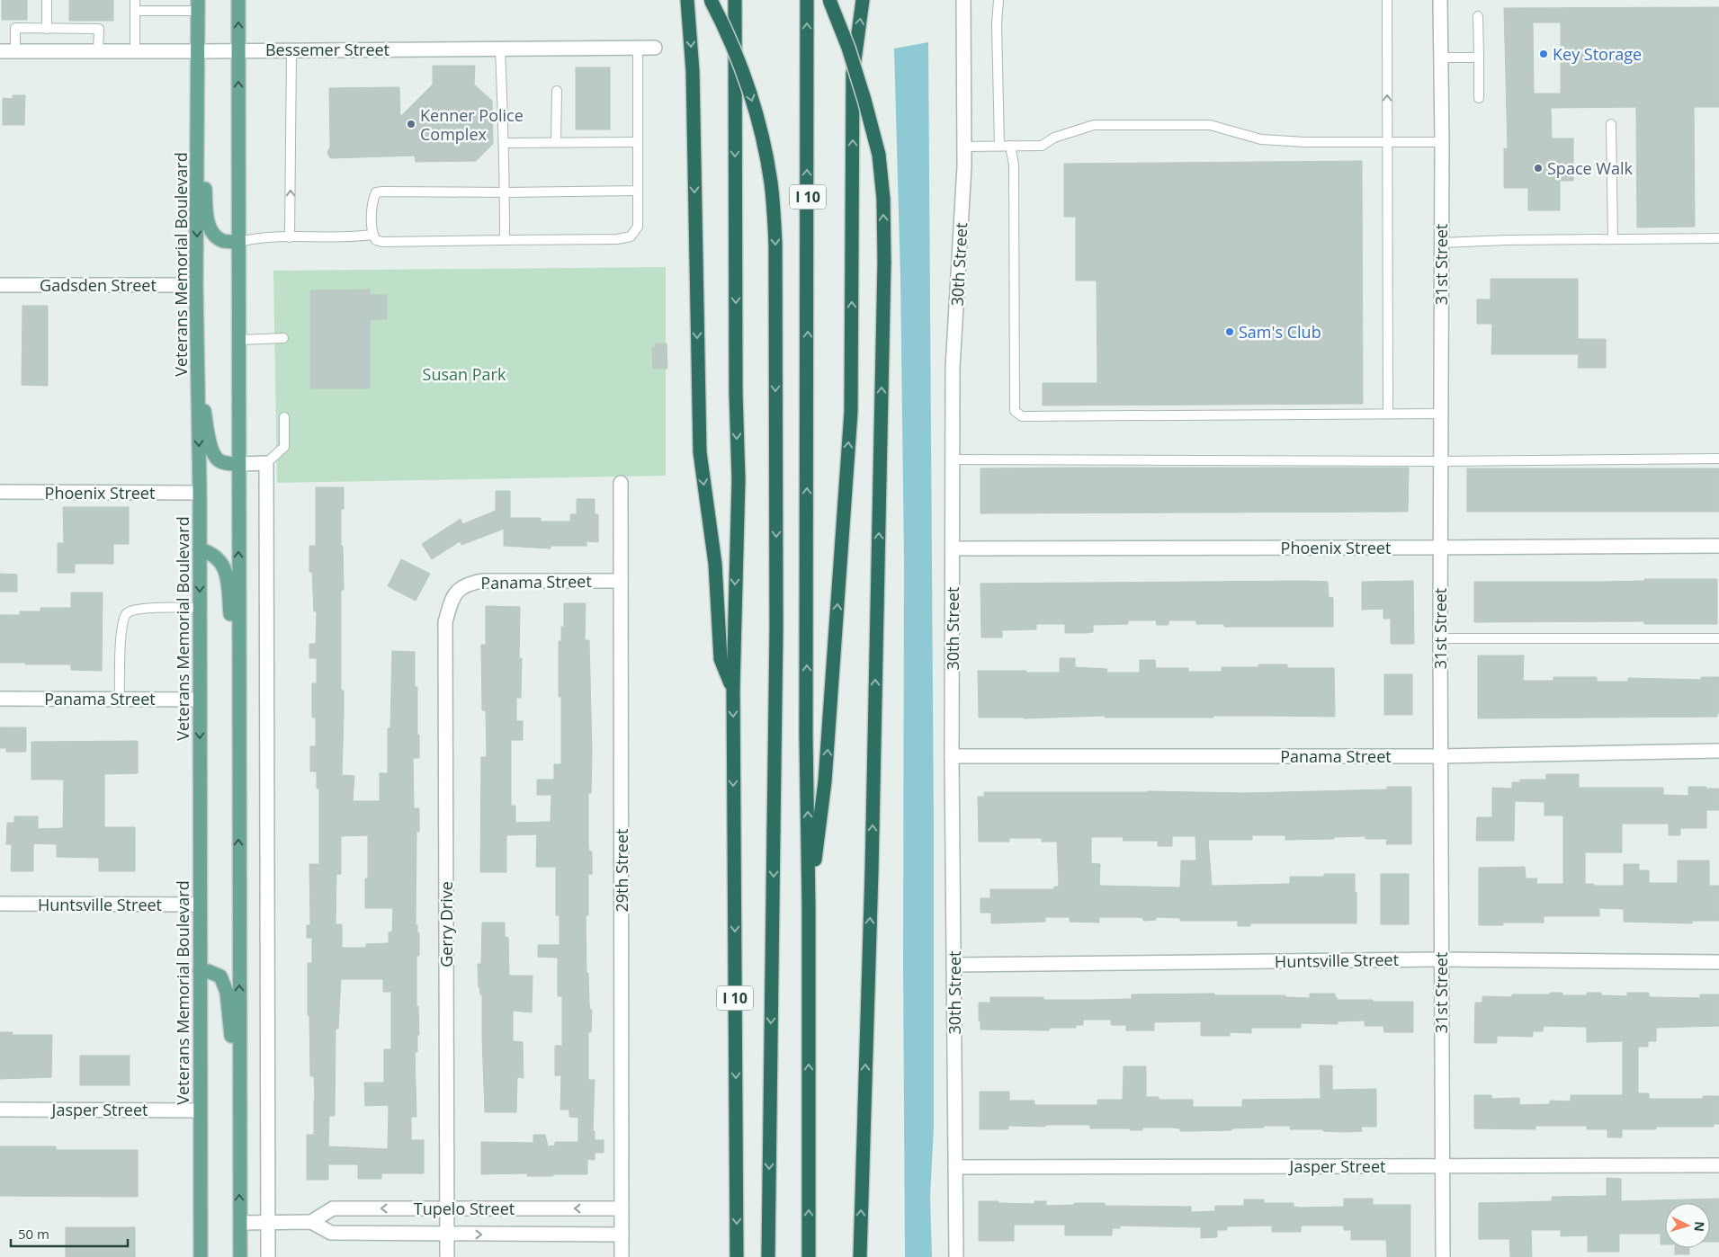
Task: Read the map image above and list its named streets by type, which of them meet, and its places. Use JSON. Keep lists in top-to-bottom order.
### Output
{
  "streets": {
    "highway": ["I 10"],
    "main road": ["Veterans Memorial Boulevard"],
    "street": [
      "Bessemer Street",
      "30th Street",
      "31st Street",
      "Gadsden Street",
      "Phoenix Street",
      "Panama Street",
      "29th Street",
      "Huntsville Street",
      "Gerry Drive",
      "Jasper Street",
      "Tupelo Street"
    ]
  },
  "crossings": [
    ["Bessemer Street", "Veterans Memorial Boulevard"],
    ["Veterans Memorial Boulevard", "Gadsden Street"],
    ["Veterans Memorial Boulevard", "Phoenix Street"],
    ["Veterans Memorial Boulevard", "Panama Street"],
    ["Veterans Memorial Boulevard", "Huntsville Street"],
    ["Veterans Memorial Boulevard", "Jasper Street"],
    ["30th Street", "Phoenix Street"],
    ["30th Street", "Panama Street"],
    ["30th Street", "Huntsville Street"],
    ["30th Street", "Jasper Street"],
    ["31st Street", "Phoenix Street"],
    ["31st Street", "Panama Street"],
    ["31st Street", "Huntsville Street"],
    ["31st Street", "Jasper Street"],
    ["Panama Street", "29th Street"],
    ["Panama Street", "Gerry Drive"],
    ["29th Street", "Tupelo Street"],
    ["Gerry Drive", "Tupelo Street"]
  ],
  "parks": ["Susan Park"],
  "places": [
    "Key Storage",
    "Kenner Police Complex",
    "Space Walk",
    "Sam's Club"
  ],
  "scale_bar": "50 m",
  "north": "right"
}
